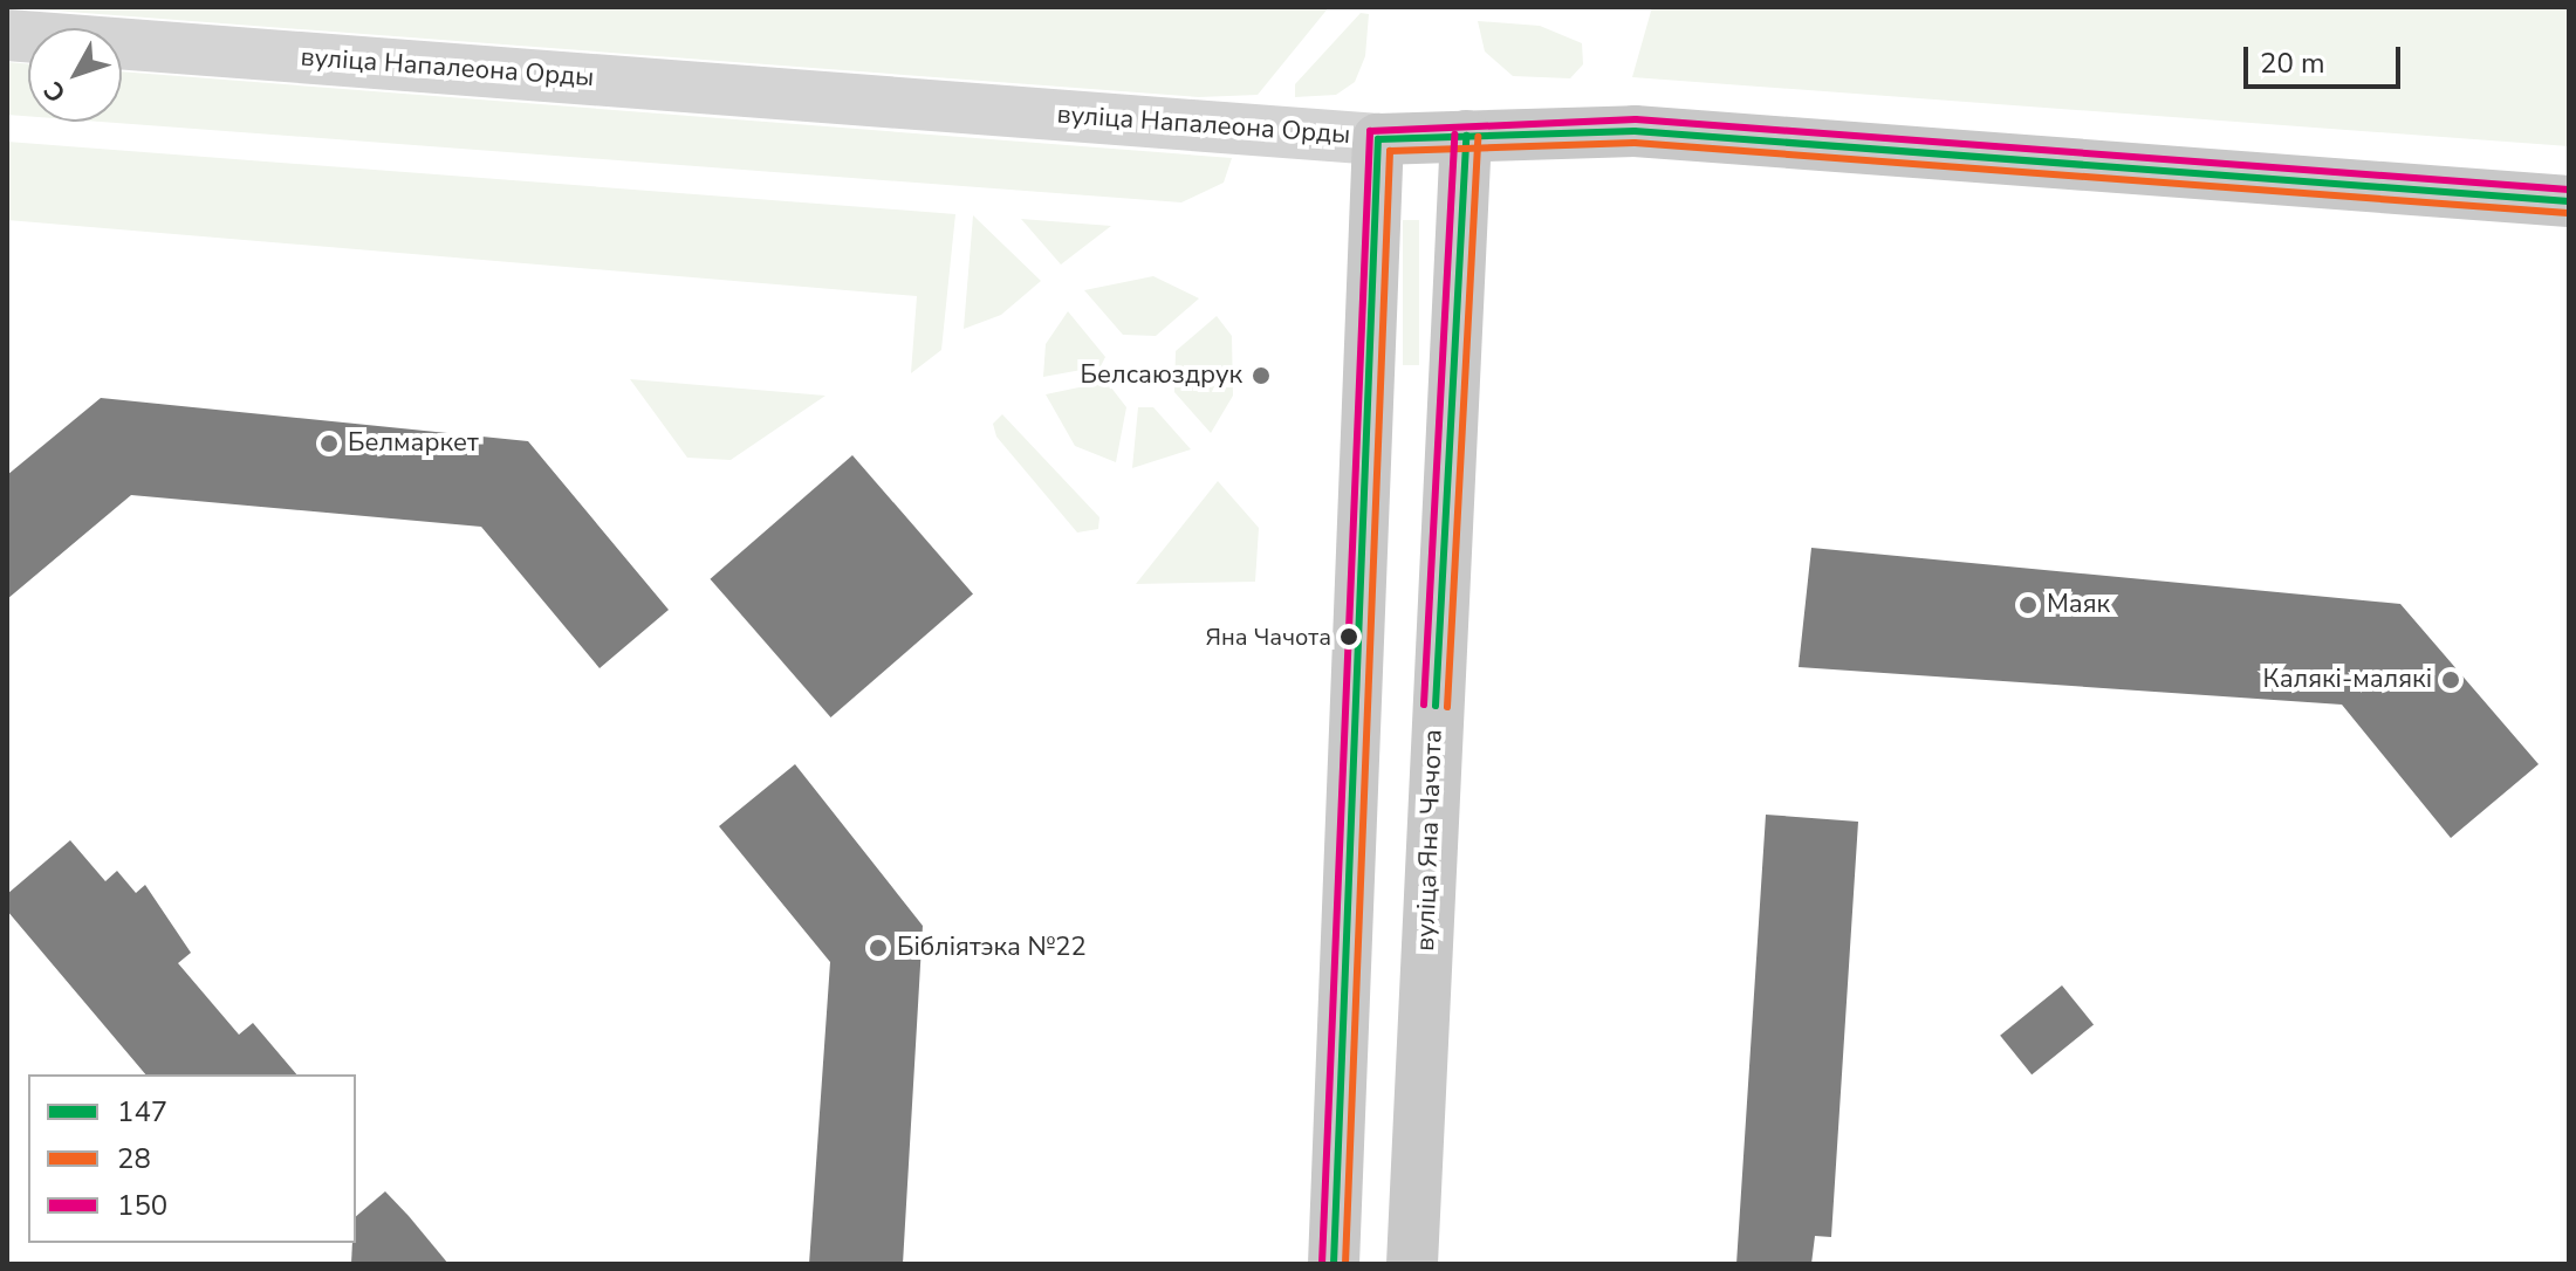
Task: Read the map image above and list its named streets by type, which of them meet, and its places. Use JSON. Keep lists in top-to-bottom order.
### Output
{
  "streets": {
    "main road": ["вуліца Напалеона Орды", "вуліца Яна Чачота"]
  },
  "crossings": [
    ["вуліца Напалеона Орды", "вуліца Яна Чачота"]
  ],
  "places": [
    "Белсаюздрук",
    "Белмаркет",
    "Маяк",
    "Яна Чачота",
    "Калякі-малякі",
    "Бібліятэка №22"
  ],
  "lines": ["transit line 150", "transit line 147", "transit line 28"],
  "legend": ["147", "28", "150"],
  "scale_bar": "20 m",
  "north": "bottom left"
}
